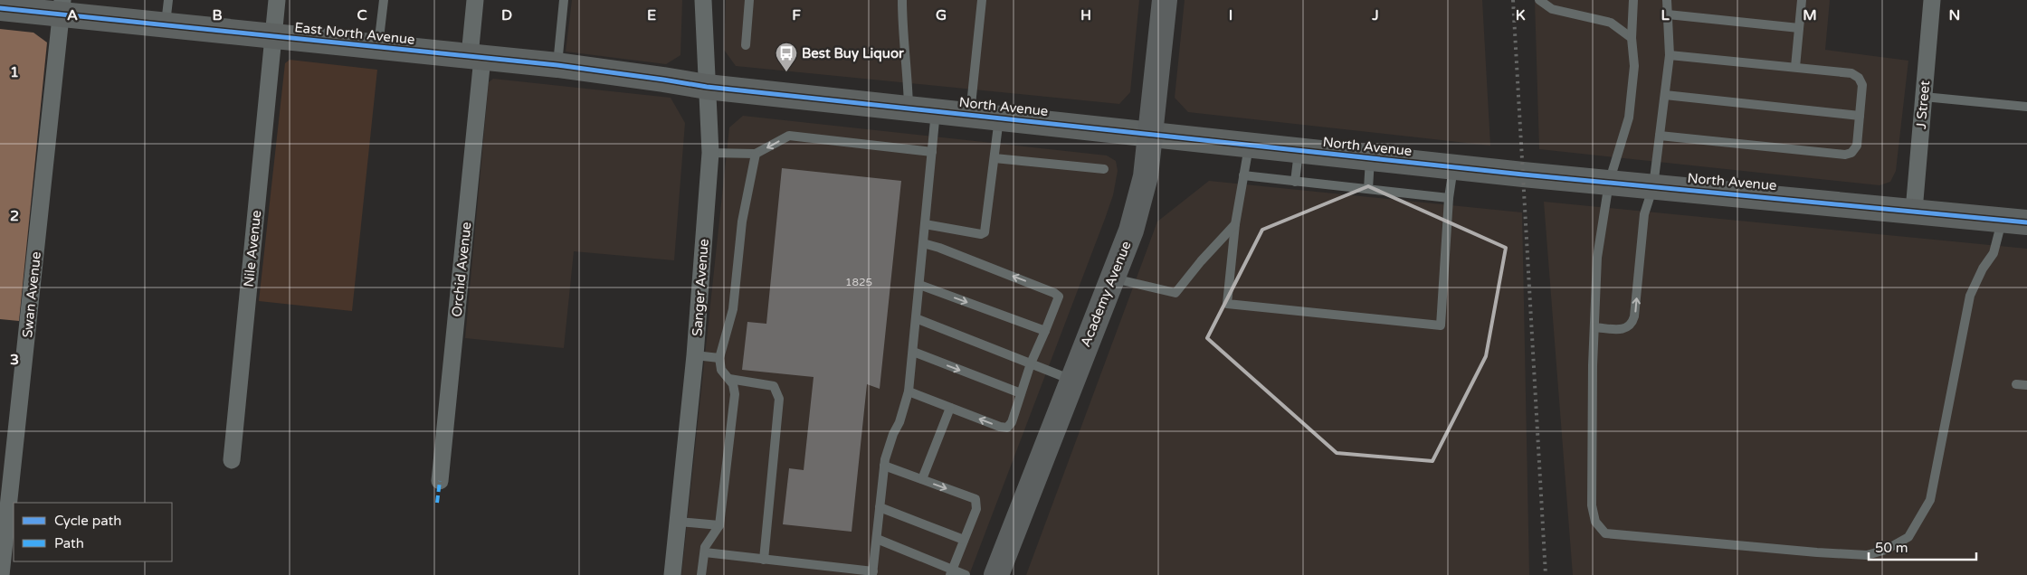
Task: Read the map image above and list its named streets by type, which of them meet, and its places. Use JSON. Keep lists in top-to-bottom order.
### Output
{
  "streets": {
    "main road": ["Academy Avenue"],
    "street": [
      "East North Avenue",
      "J Street",
      "North Avenue",
      "Nile Avenue",
      "Orchid Avenue",
      "Sanger Avenue",
      "Swan Avenue"
    ]
  },
  "crossings": [
    ["East North Avenue", "North Avenue"],
    ["East North Avenue", "Nile Avenue"],
    ["East North Avenue", "Orchid Avenue"],
    ["East North Avenue", "Sanger Avenue"],
    ["East North Avenue", "Swan Avenue"],
    ["J Street", "North Avenue"],
    ["North Avenue", "Sanger Avenue"],
    ["North Avenue", "Academy Avenue"]
  ],
  "places": {
    "bus stop": ["Best Buy Liquor"]
  },
  "house_numbers": ["1825"],
  "legend": ["Cycle path", "Path"],
  "scale_bar": "50 m",
  "grid": {
    "columns": [
      "A",
      "B",
      "C",
      "D",
      "E",
      "F",
      "G",
      "H",
      "I",
      "J",
      "K",
      "L",
      "M",
      "N"
    ],
    "rows": ["1", "2", "3"]
  }
}
